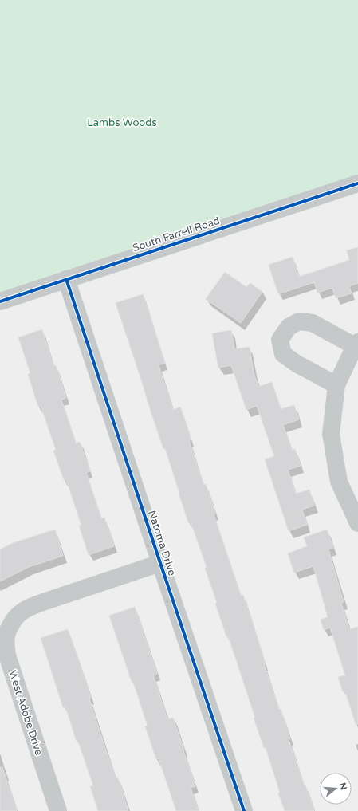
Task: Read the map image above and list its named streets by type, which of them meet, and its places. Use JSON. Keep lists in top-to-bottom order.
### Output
{
  "streets": {
    "street": ["South Farrell Road", "Natoma Drive", "West Adobe Drive"]
  },
  "crossings": [
    ["South Farrell Road", "Natoma Drive"],
    ["Natoma Drive", "West Adobe Drive"]
  ],
  "parks": ["Lambs Woods"],
  "north": "right"
}
